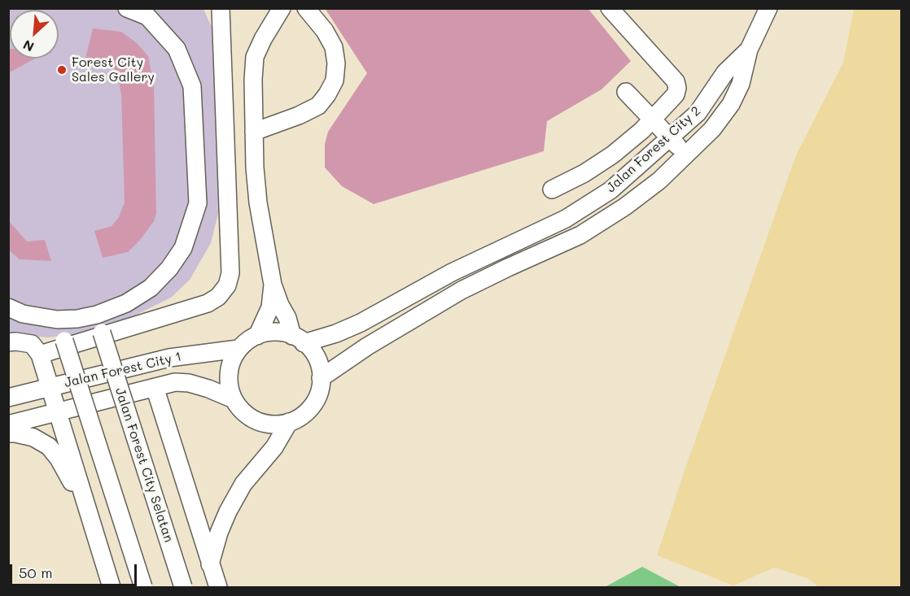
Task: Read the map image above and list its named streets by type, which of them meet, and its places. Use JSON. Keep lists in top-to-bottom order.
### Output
{
  "streets": {
    "street": ["Jalan Forest City 2", "Jalan Forest City 1", "Jalan Forest City Selatan"]
  },
  "crossings": [
    ["Jalan Forest City 2", "Jalan Forest City 1"]
  ],
  "places": ["Forest City Sales Gallery"],
  "scale_bar": "50 m",
  "north": "bottom left"
}
